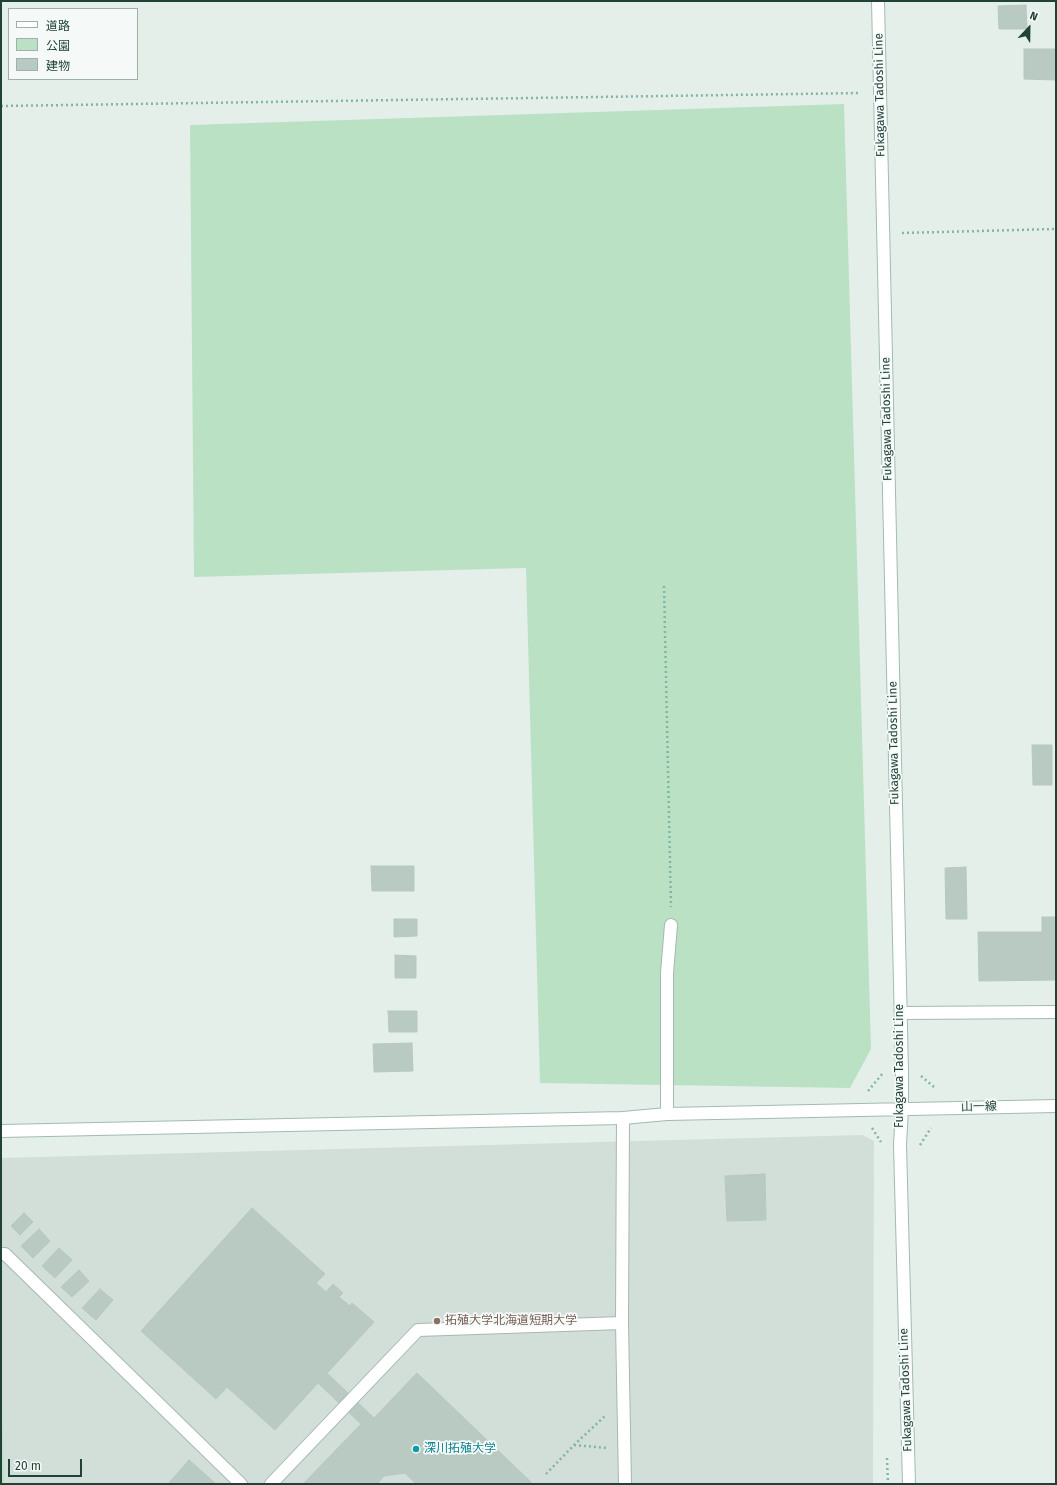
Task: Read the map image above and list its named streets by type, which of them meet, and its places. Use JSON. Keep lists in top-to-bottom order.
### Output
{
  "streets": {
    "main road": ["Fukagawa Tadoshi Line", "山一線"]
  },
  "crossings": [
    ["Fukagawa Tadoshi Line", "山一線"]
  ],
  "places": ["拓殖大学北海道短期大学", "深川拓殖大学"],
  "legend": ["道路", "公園", "建物"],
  "scale_bar": "20 m",
  "north": "top"
}
